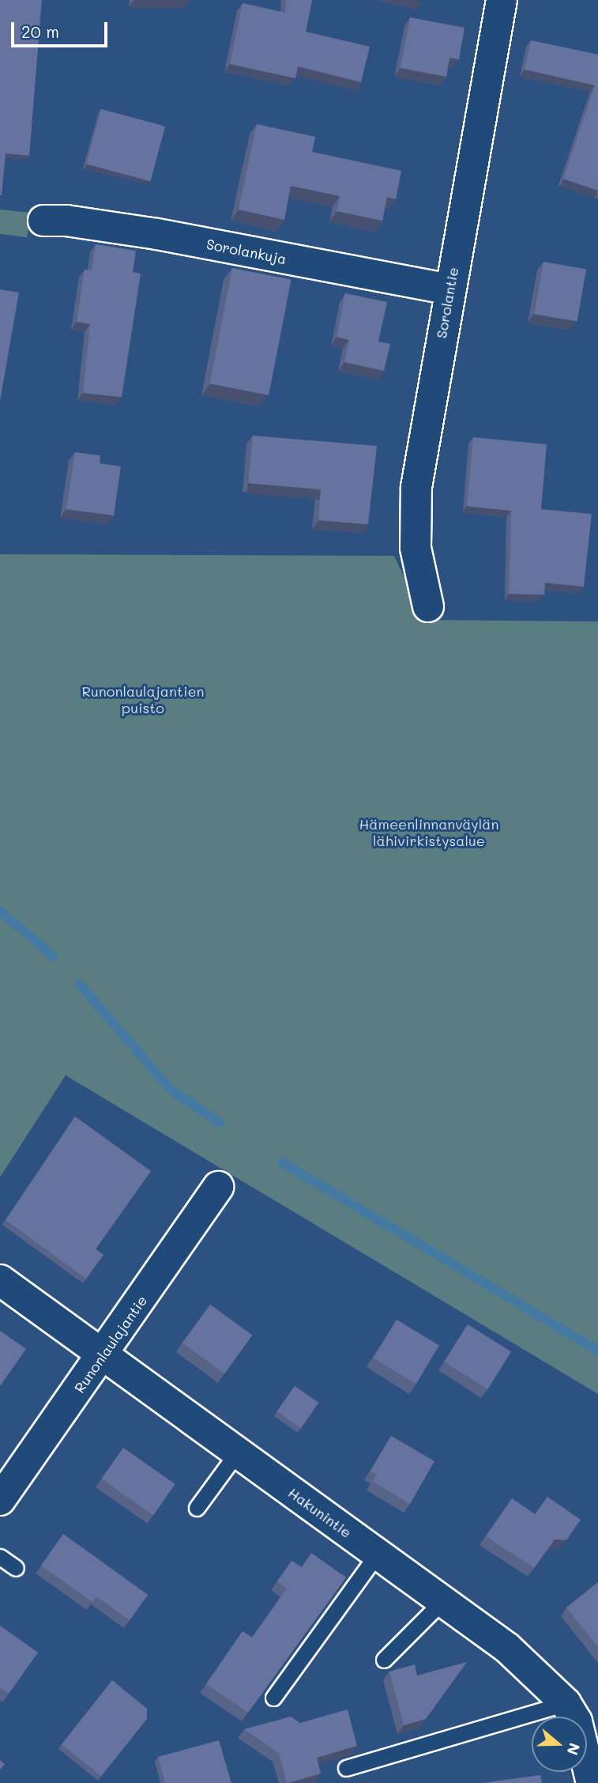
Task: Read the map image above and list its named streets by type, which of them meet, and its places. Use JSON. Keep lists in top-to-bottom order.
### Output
{
  "streets": {
    "street": [
      "Sorolankuja",
      "Sorolantie",
      "Runonlaulajantie",
      "Hakunintie"
    ]
  },
  "crossings": [
    ["Sorolankuja", "Sorolantie"],
    ["Runonlaulajantie", "Hakunintie"]
  ],
  "parks": ["Runonlaulajantien puisto", "Hämeenlinnanväylän lähivirkistysalue"],
  "scale_bar": "20 m",
  "north": "right"
}
